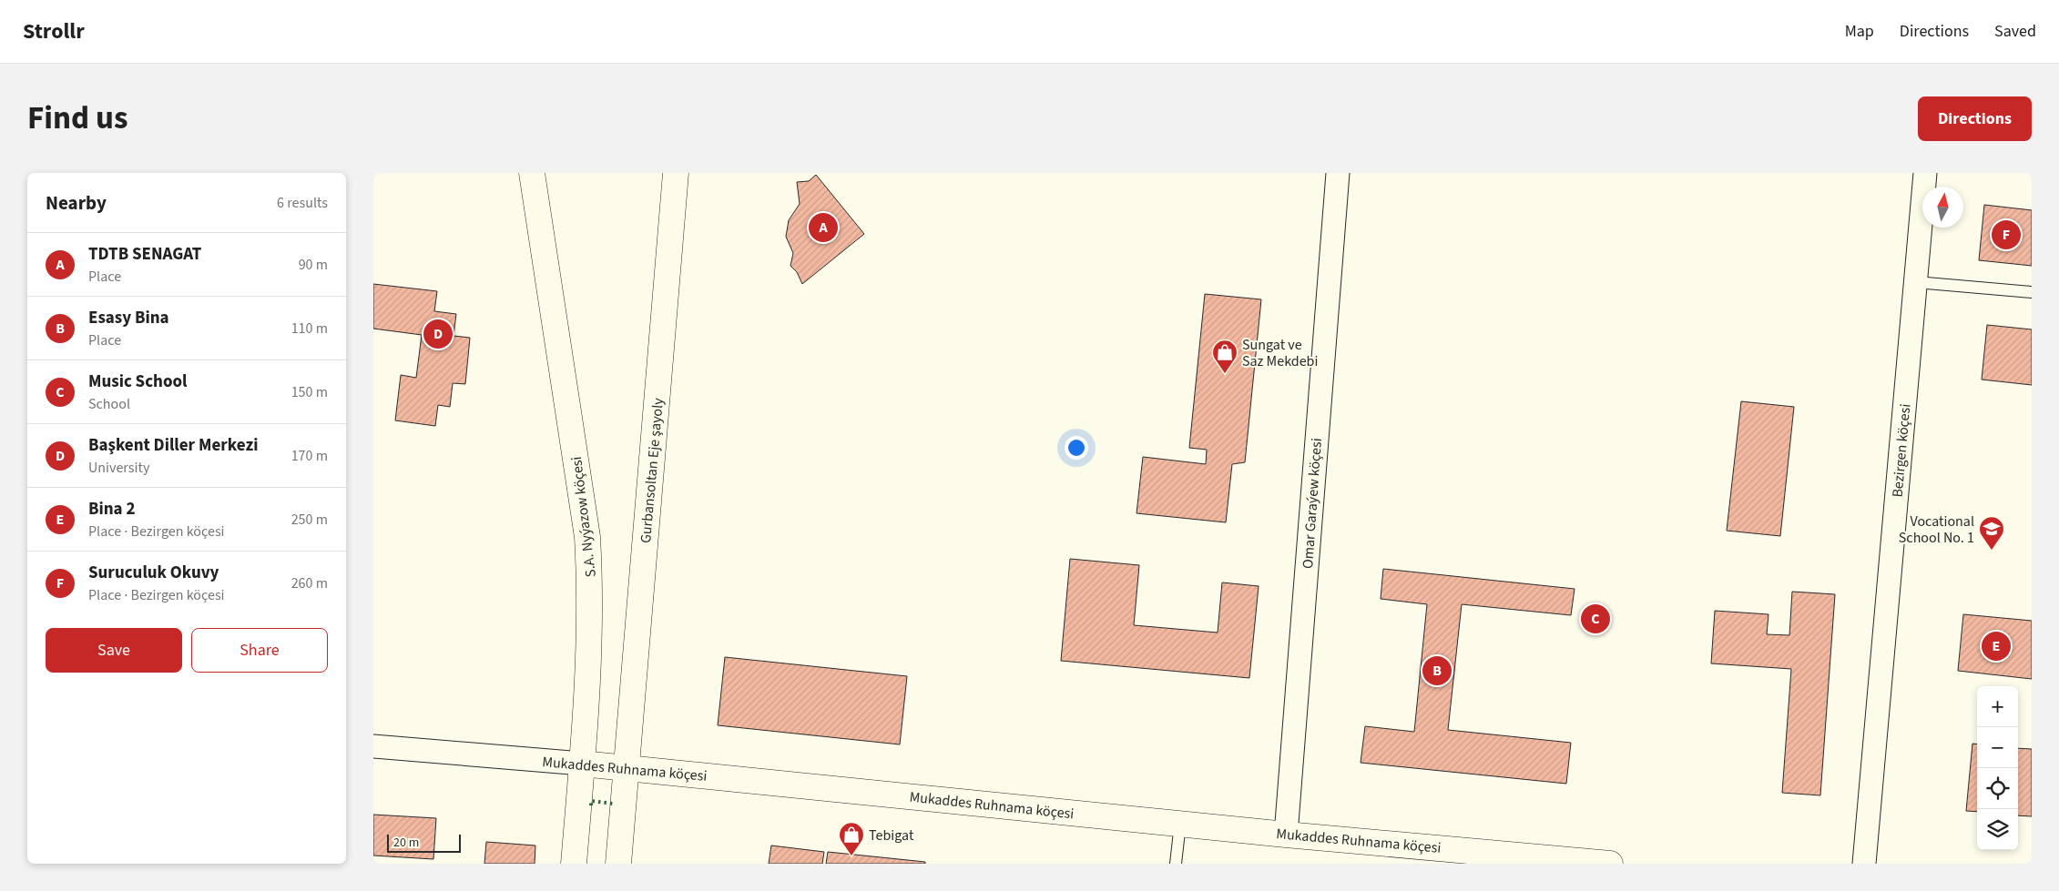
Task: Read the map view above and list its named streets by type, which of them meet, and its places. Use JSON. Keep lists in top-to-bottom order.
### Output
{
  "streets": {
    "main road": ["Gurbansoltan Eje şayoly", "S.A. Nyýazow köçesi", "Mukaddes Ruhnama köçesi"],
    "street": ["Bezirgen köçesi", "Omar Garaýew köçesi"]
  },
  "crossings": [
    ["Gurbansoltan Eje şayoly", "Mukaddes Ruhnama köçesi"],
    ["Omar Garaýew köçesi", "Mukaddes Ruhnama köçesi"],
    ["S.A. Nyýazow köçesi", "Mukaddes Ruhnama köçesi"]
  ],
  "places": {
    "shop": ["Sungat ve Saz Mekdebi", "Tebigat"],
    "school or university": ["Vocational School No. 1"]
  },
  "scale_bar": "20 m",
  "north": "top",
  "page": {
    "header": "Strollr",
    "nav": ["Map", "Directions", "Saved"],
    "title": "Find us",
    "buttons": [
      "Directions",
      ["Save", "Share"]
    ],
    "heading": ["Nearby", "6 results"],
    "pins": [
      "A",
      "F",
      "D",
      "C",
      "E",
      "B"
    ],
    "list": [
      {
        "mark": "A",
        "name": "TDTB SENAGAT",
        "note": "Place",
        "value": "90 m"
      },
      {
        "mark": "B",
        "name": "Esasy Bina",
        "note": "Place",
        "value": "110 m"
      },
      {
        "mark": "C",
        "name": "Music School",
        "note": "School",
        "value": "150 m"
      },
      {
        "mark": "D",
        "name": "Başkent Diller Merkezi",
        "note": "University",
        "value": "170 m"
      },
      {
        "mark": "E",
        "name": "Bina 2",
        "note": "Place · Bezirgen köçesi",
        "value": "250 m"
      },
      {
        "mark": "F",
        "name": "Suruculuk Okuvy",
        "note": "Place · Bezirgen köçesi",
        "value": "260 m"
      }
    ],
    "map_buttons": ["+", "−"],
    "scale": "20 m"
  }
}
